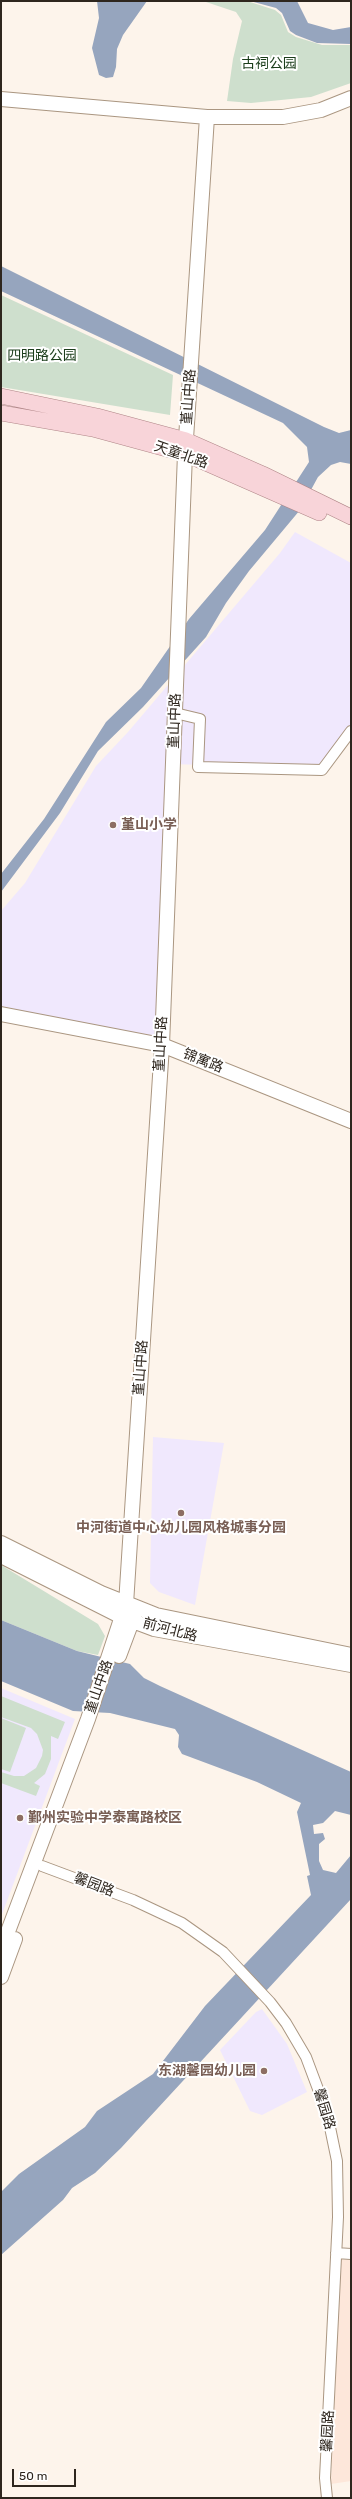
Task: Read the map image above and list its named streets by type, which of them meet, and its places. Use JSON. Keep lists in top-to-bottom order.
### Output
{
  "streets": {
    "main road": ["天童北路"],
    "street": [
      "堇山中路",
      "锦寓路",
      "前河北路",
      "馨园路"
    ]
  },
  "crossings": [
    ["堇山中路", "天童北路"],
    ["堇山中路", "锦寓路"],
    ["堇山中路", "前河北路"],
    ["堇山中路", "馨园路"]
  ],
  "parks": ["古祠公园", "四明路公园"],
  "places": [
    "堇山小学",
    "中河街道中心幼儿园风格城事分园",
    "鄞州实验中学泰寓路校区",
    "东湖馨园幼儿园"
  ],
  "scale_bar": "50 m"
}
